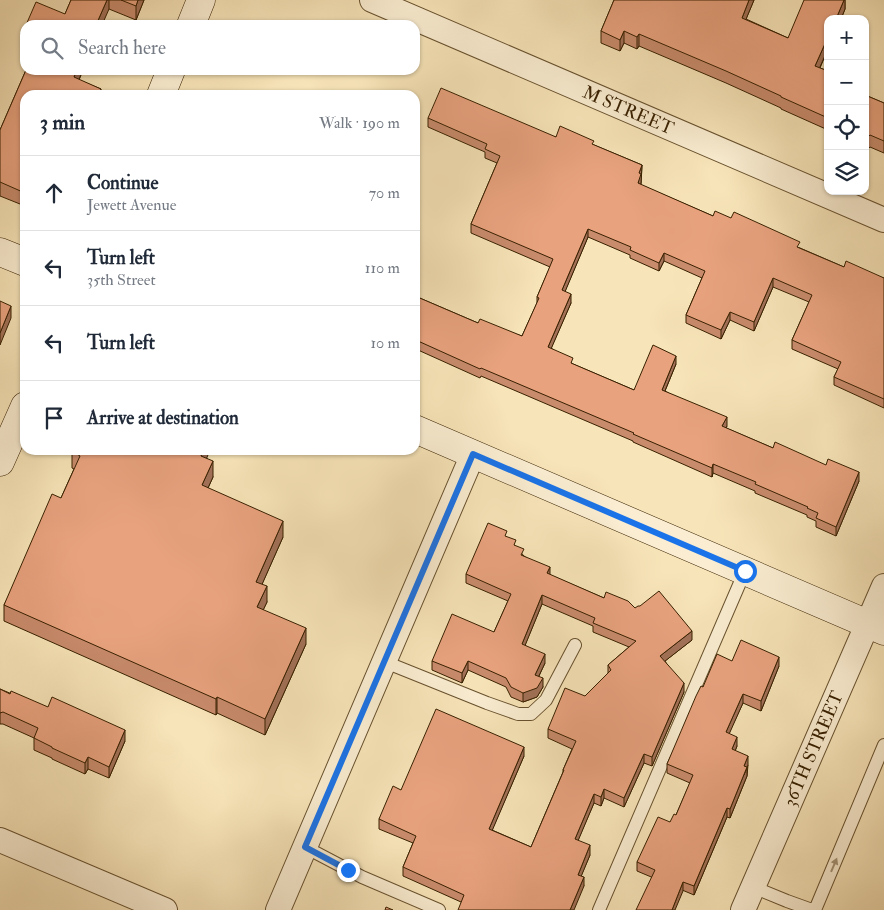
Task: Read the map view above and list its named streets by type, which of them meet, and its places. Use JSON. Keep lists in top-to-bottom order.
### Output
{
  "streets": {
    "street": ["M STREET", "36TH STREET"]
  },
  "page": {
    "map_buttons": ["+", "−"],
    "search": "Search here",
    "heading": ["3 min", "Walk · 190 m"],
    "list": [
      ["Continue", "Jewett Avenue", "70 m"],
      ["Turn left", "35th Street", "110 m"],
      ["Turn left", "10 m"],
      "Arrive at destination"
    ]
  }
}
